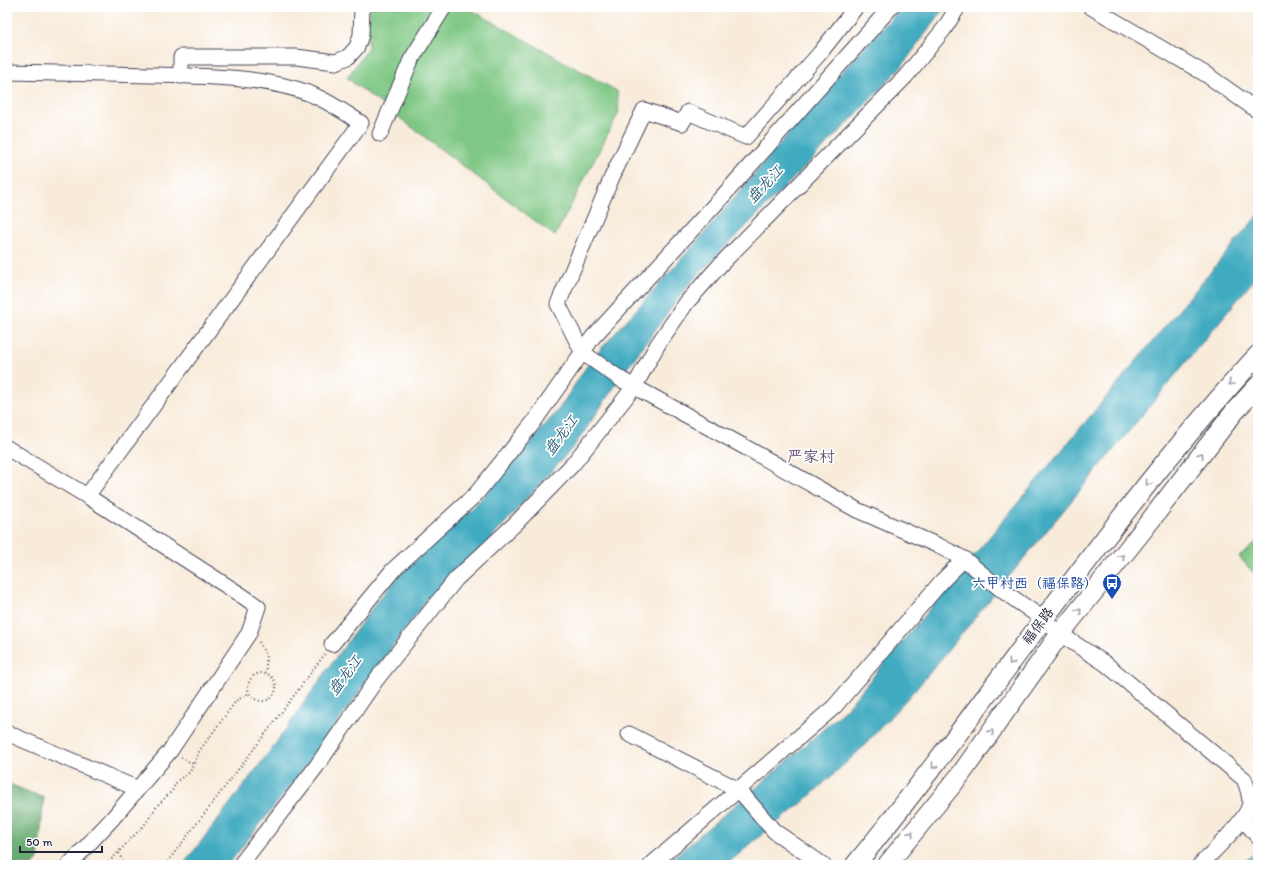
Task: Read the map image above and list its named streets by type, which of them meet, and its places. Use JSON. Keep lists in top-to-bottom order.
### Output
{
  "streets": {
    "main road": ["福保路"]
  },
  "districts": ["严家村"],
  "water": ["盘龙江"],
  "places": {
    "bus stop": ["六甲村西（福保路）"]
  },
  "scale_bar": "50 m"
}
